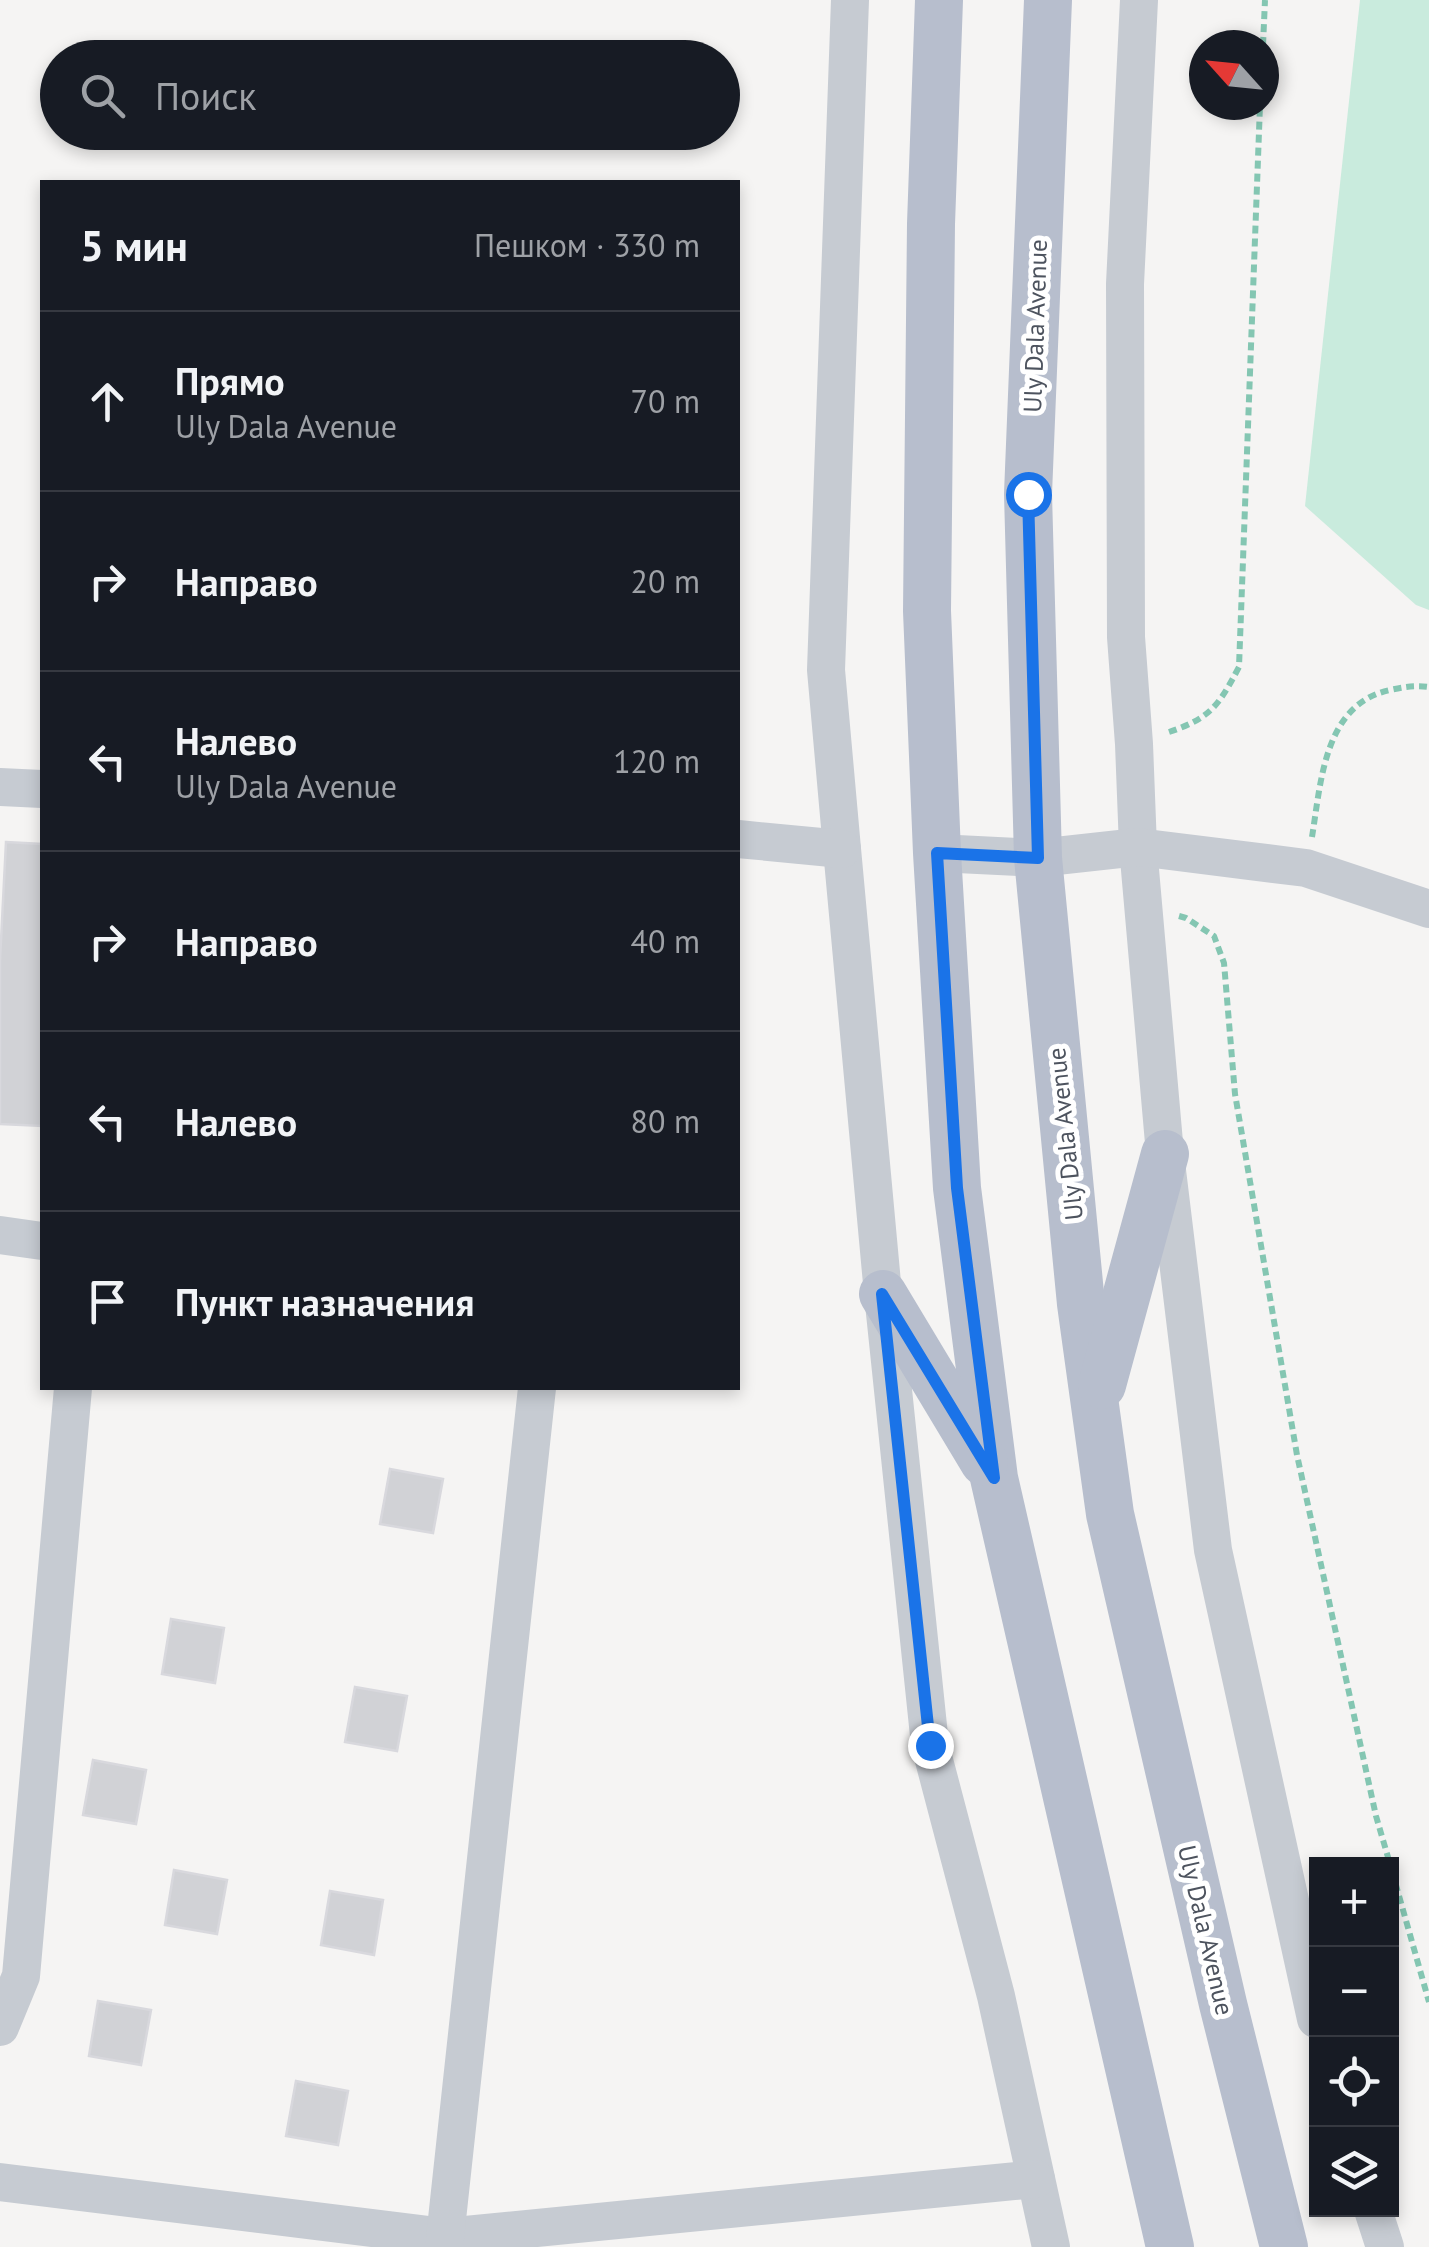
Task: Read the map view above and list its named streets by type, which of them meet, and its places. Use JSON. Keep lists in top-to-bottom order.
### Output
{
  "streets": {
    "main road": ["Uly Dala Avenue"]
  },
  "north": "top left",
  "page": {
    "search": "Поиск",
    "heading": ["5 мин", "Пешком · 330 m"],
    "list": [
      ["Прямо", "Uly Dala Avenue", "70 m"],
      ["Направо", "20 m"],
      ["Налево", "Uly Dala Avenue", "120 m"],
      ["Направо", "40 m"],
      ["Налево", "80 m"],
      "Пункт назначения"
    ],
    "map_buttons": ["+", "−"]
  }
}
